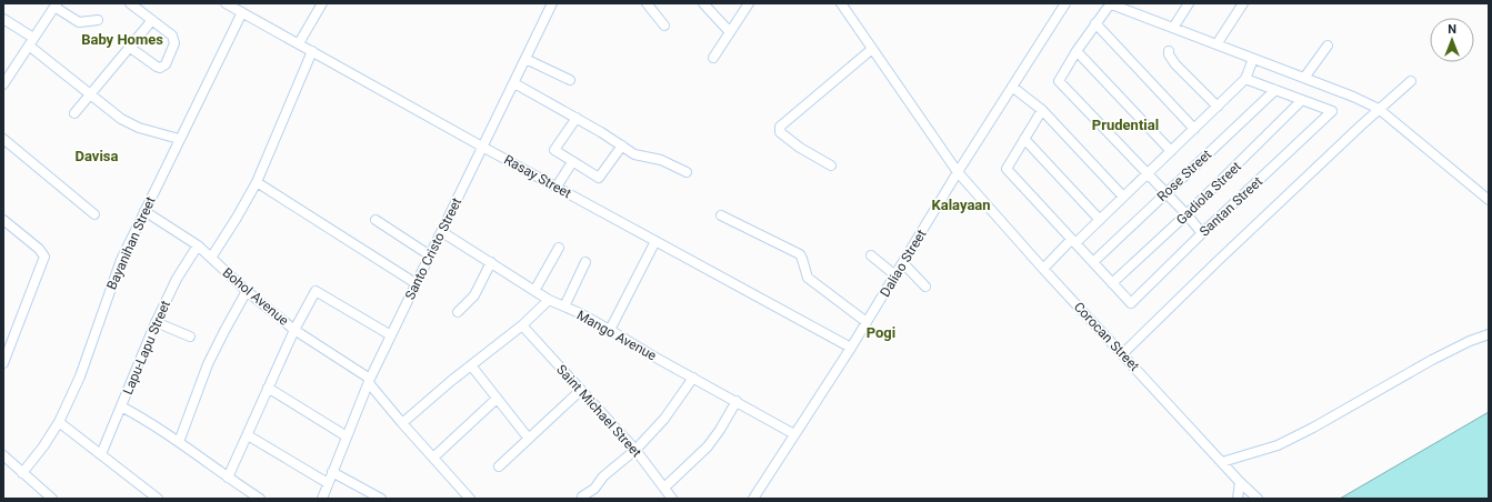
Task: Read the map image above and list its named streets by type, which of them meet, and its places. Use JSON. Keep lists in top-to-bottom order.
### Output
{
  "streets": {
    "street": [
      "Rose Street",
      "Rasay Street",
      "Gadiola Street",
      "Santan Street",
      "Bayanihan Street",
      "Santo Cristo Street",
      "Daliao Street",
      "Bohol Avenue",
      "Mango Avenue",
      "Corocan Street",
      "Lapu-Lapu Street",
      "Saint Michael Street"
    ]
  },
  "crossings": [
    ["Rasay Street", "Bayanihan Street"],
    ["Rasay Street", "Santo Cristo Street"],
    ["Rasay Street", "Daliao Street"],
    ["Gadiola Street", "Santan Street"],
    ["Bayanihan Street", "Bohol Avenue"],
    ["Santo Cristo Street", "Bohol Avenue"],
    ["Santo Cristo Street", "Mango Avenue"],
    ["Daliao Street", "Mango Avenue"],
    ["Daliao Street", "Corocan Street"],
    ["Bohol Avenue", "Lapu-Lapu Street"]
  ],
  "districts": [
    "Baby Homes",
    "Prudential",
    "Davisa",
    "Kalayaan",
    "Pogi"
  ],
  "north": "top"
}
